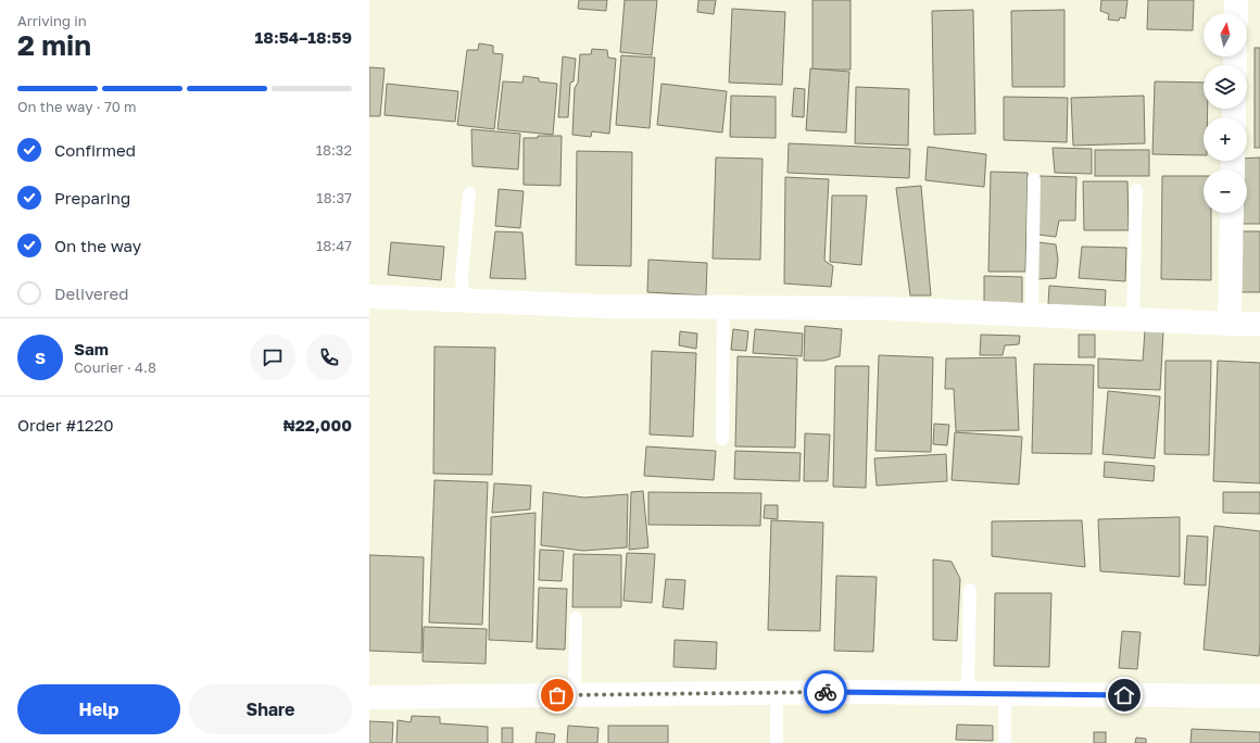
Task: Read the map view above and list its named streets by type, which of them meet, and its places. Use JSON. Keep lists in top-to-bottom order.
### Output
{
  "north": "top",
  "page": {
    "heading": ["2 min", "Arriving in", "18:54–18:59"],
    "panel": [
      "Sam",
      "Courier · 4.8",
      "Order #1220",
      "₦22,000"
    ],
    "map_buttons": ["+", "−"],
    "bar": "On the way · 70 m",
    "list": [
      ["Confirmed", "18:32"],
      ["Preparing", "18:37"],
      ["On the way", "18:47"],
      "Delivered"
    ],
    "round": "S",
    "buttons": ["Help", "Share"]
  }
}
